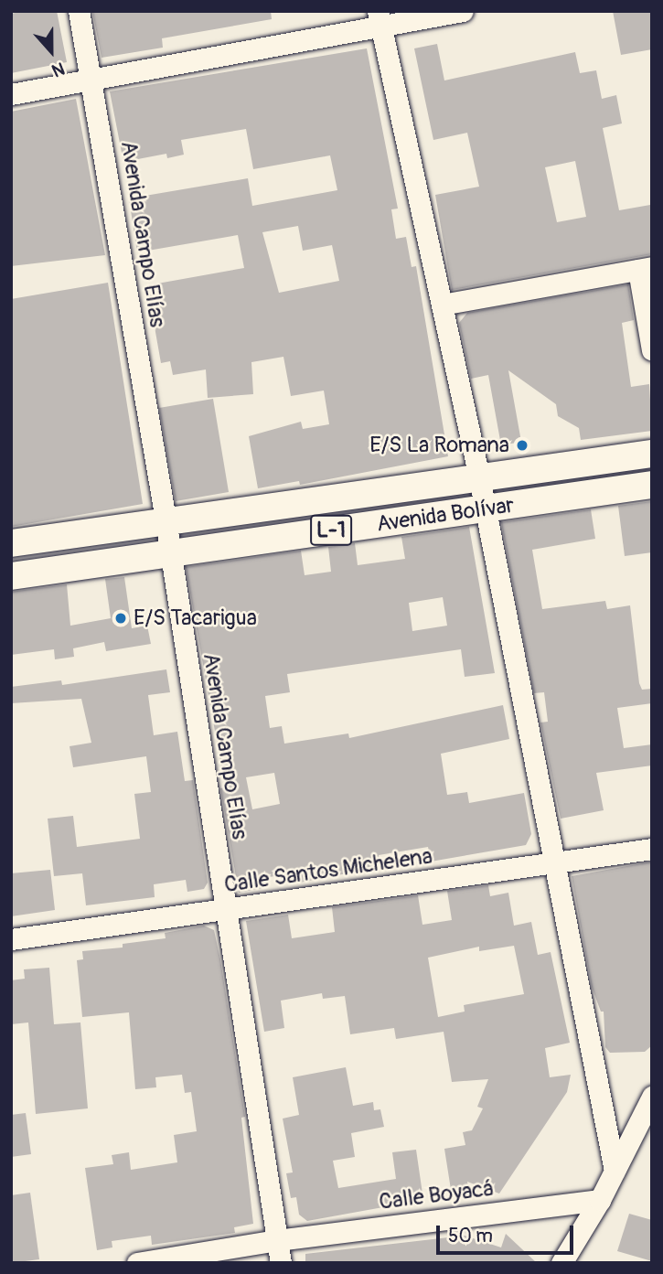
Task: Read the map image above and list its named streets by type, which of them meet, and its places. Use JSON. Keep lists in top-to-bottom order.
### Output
{
  "streets": {
    "main road": ["Avenida Bolívar", "L-1"],
    "street": ["Avenida Campo Elías", "Calle Santos Michelena", "Calle Boyacá"]
  },
  "crossings": [
    ["Avenida Campo Elías", "Avenida Bolívar"],
    ["Avenida Campo Elías", "Calle Santos Michelena"],
    ["Avenida Campo Elías", "Calle Boyacá"]
  ],
  "places": ["E/S La Romana", "E/S Tacarigua"],
  "scale_bar": "50 m",
  "north": "bottom"
}
